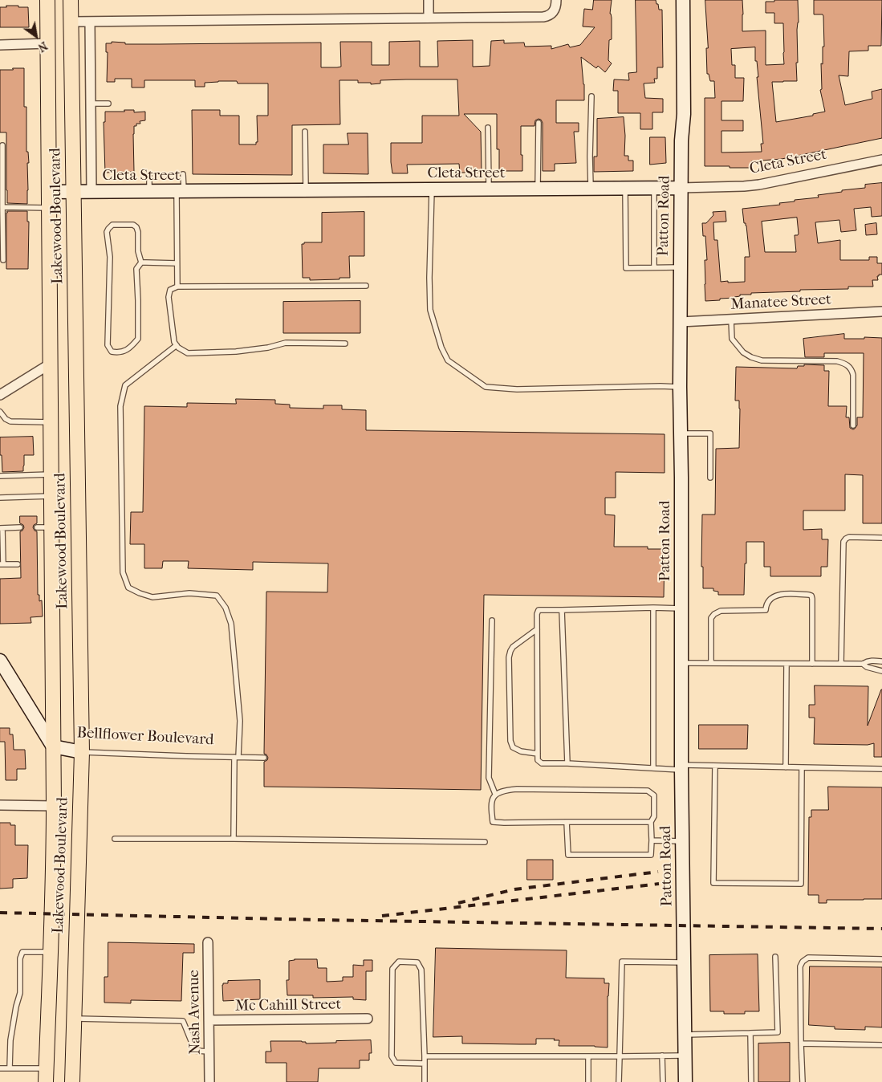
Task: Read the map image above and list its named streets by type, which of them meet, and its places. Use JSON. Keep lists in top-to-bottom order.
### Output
{
  "streets": {
    "main road": ["Lakewood Boulevard"],
    "street": [
      "Cleta Street",
      "Patton Road",
      "Manatee Street",
      "Bellflower Boulevard",
      "Mc Cahill Street",
      "Nash Avenue"
    ]
  },
  "crossings": [
    ["Cleta Street", "Lakewood Boulevard"],
    ["Cleta Street", "Patton Road"],
    ["Lakewood Boulevard", "Bellflower Boulevard"],
    ["Patton Road", "Manatee Street"],
    ["Mc Cahill Street", "Nash Avenue"]
  ],
  "north": "bottom right"
}
